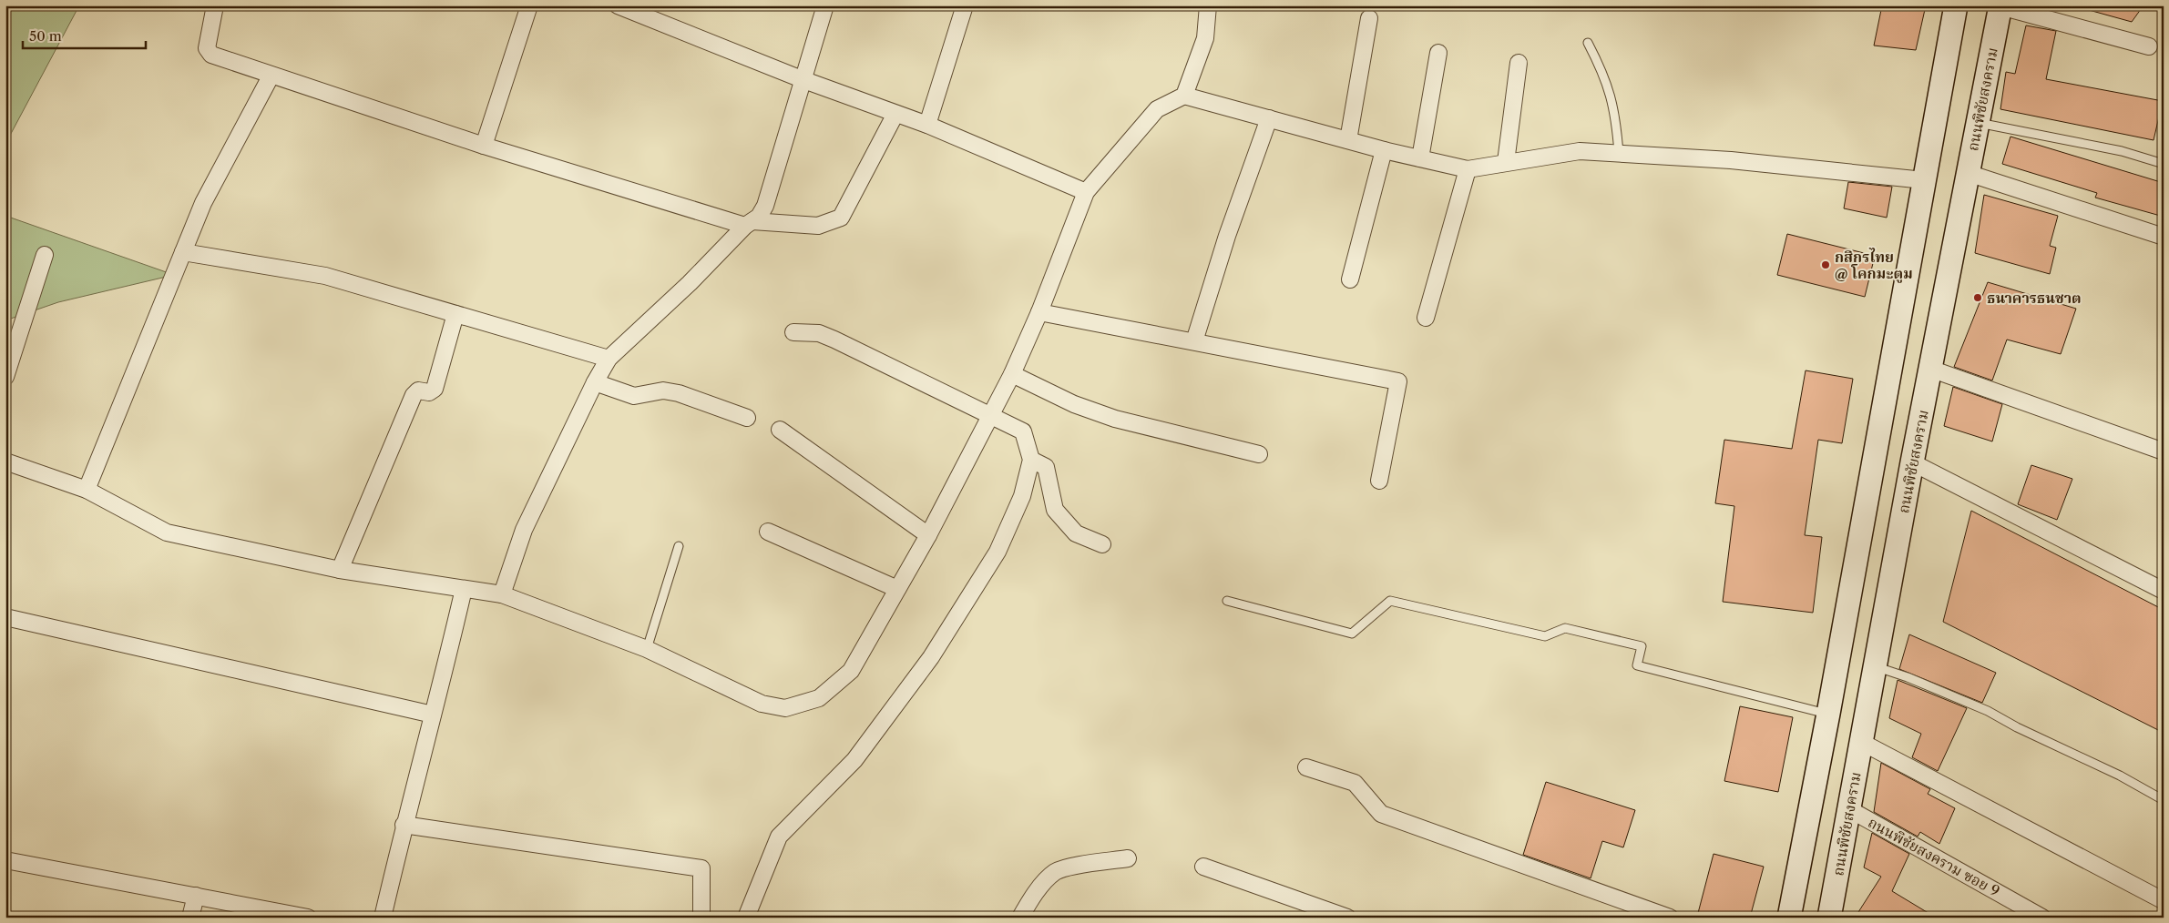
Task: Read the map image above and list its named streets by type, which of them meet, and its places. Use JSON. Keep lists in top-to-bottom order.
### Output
{
  "streets": {
    "main road": ["ถนนพิชัยสงคราม"],
    "street": ["ถนนพิชัยสงคราม ซอย 9"]
  },
  "crossings": [
    ["ถนนพิชัยสงคราม", "ถนนพิชัยสงคราม ซอย 9"]
  ],
  "places": ["กสิกรไทย @ โคกมะตูม", "ธนาคารธนชาต"],
  "scale_bar": "50 m"
}
